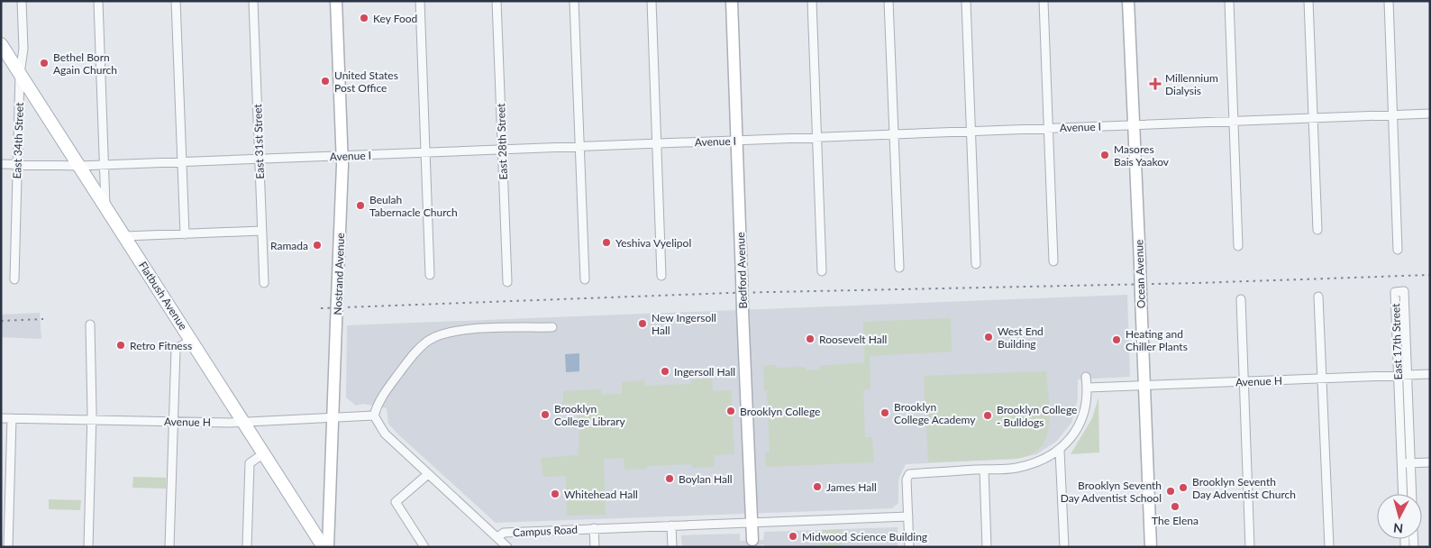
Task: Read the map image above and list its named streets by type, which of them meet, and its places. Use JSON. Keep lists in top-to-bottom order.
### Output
{
  "streets": {
    "main road": [
      "Bedford Avenue",
      "Nostrand Avenue",
      "Ocean Avenue",
      "Flatbush Avenue"
    ],
    "street": [
      "Avenue I",
      "East 34th Street",
      "East 31st Street",
      "East 28th Street",
      "East 17th Street",
      "Avenue H",
      "Campus Road"
    ]
  },
  "crossings": [
    ["Avenue I", "East 34th Street"],
    ["Avenue I", "East 31st Street"],
    ["Avenue I", "East 28th Street"],
    ["Avenue I", "Bedford Avenue"],
    ["Avenue I", "Nostrand Avenue"],
    ["Avenue I", "Ocean Avenue"],
    ["Avenue I", "Flatbush Avenue"],
    ["East 34th Street", "Flatbush Avenue"],
    ["Bedford Avenue", "Campus Road"],
    ["Nostrand Avenue", "Avenue H"],
    ["Ocean Avenue", "Avenue H"],
    ["Flatbush Avenue", "Avenue H"],
    ["East 17th Street", "Avenue H"],
    ["Avenue H", "Campus Road"]
  ],
  "places": {
    "other": [
      "Key Food",
      "Bethel Born Again Church",
      "United States Post Office",
      "Masores Bais Yaakov",
      "Beulah Tabernacle Church",
      "Yeshiva Vyelipol",
      "Ramada",
      "New Ingersoll Hall",
      "West End Building",
      "Roosevelt Hall",
      "Heating and Chiller Plants",
      "Retro Fitness",
      "Ingersoll Hall",
      "Brooklyn College",
      "Brooklyn College Academy",
      "Brooklyn College Library",
      "Brooklyn College - Bulldogs",
      "Boylan Hall",
      "James Hall",
      "Brooklyn Seventh Day Adventist Church",
      "Brooklyn Seventh Day Adventist School",
      "Whitehead Hall",
      "The Elena",
      "Midwood Science Building"
    ],
    "health": ["Millennium Dialysis"]
  },
  "north": "bottom"
}
